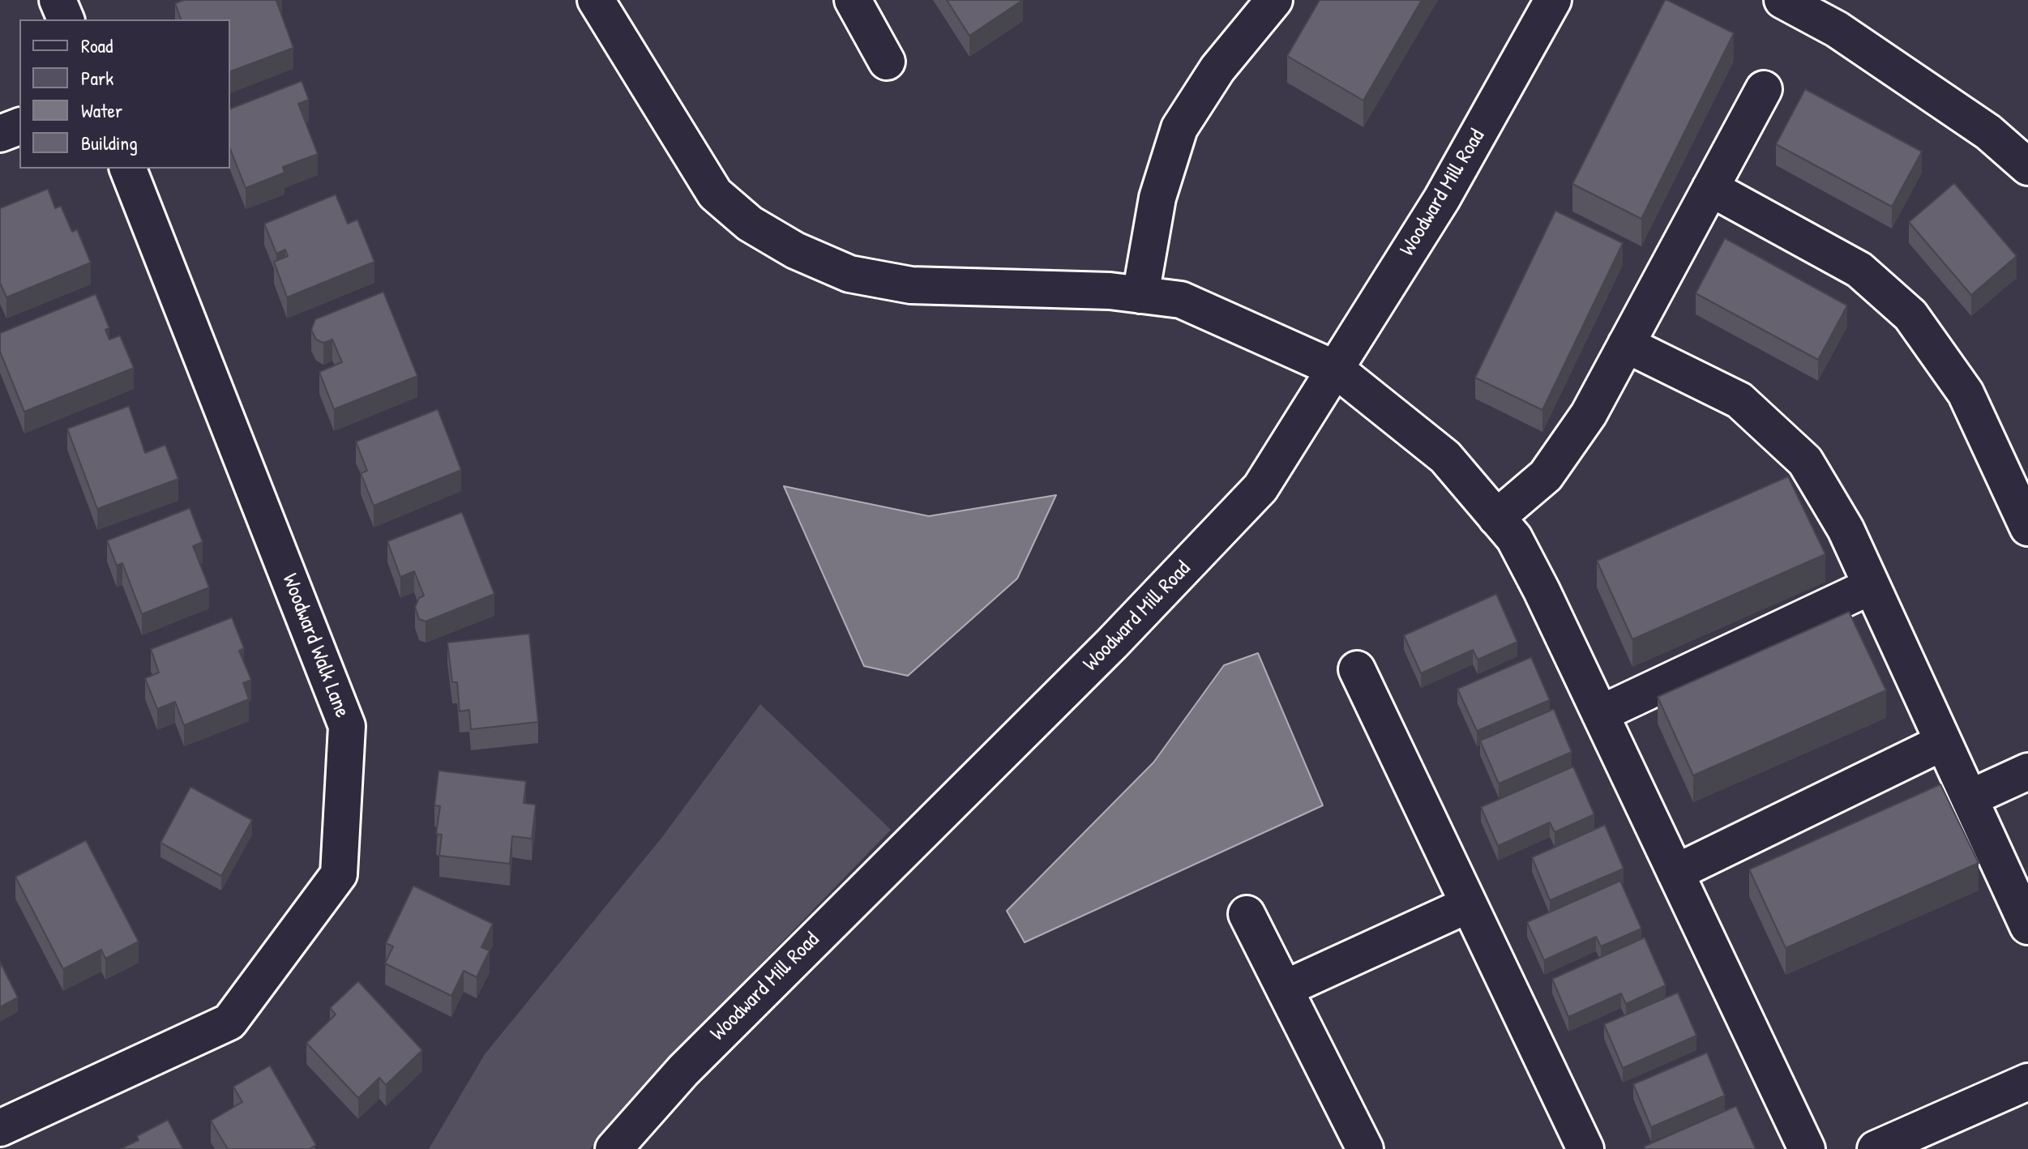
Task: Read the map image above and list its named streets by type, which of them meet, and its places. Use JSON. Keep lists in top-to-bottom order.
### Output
{
  "streets": {
    "street": ["Woodward Mill Road", "Woodward Walk Lane"]
  },
  "legend": [
    "Road",
    "Park",
    "Water",
    "Building"
  ]
}
